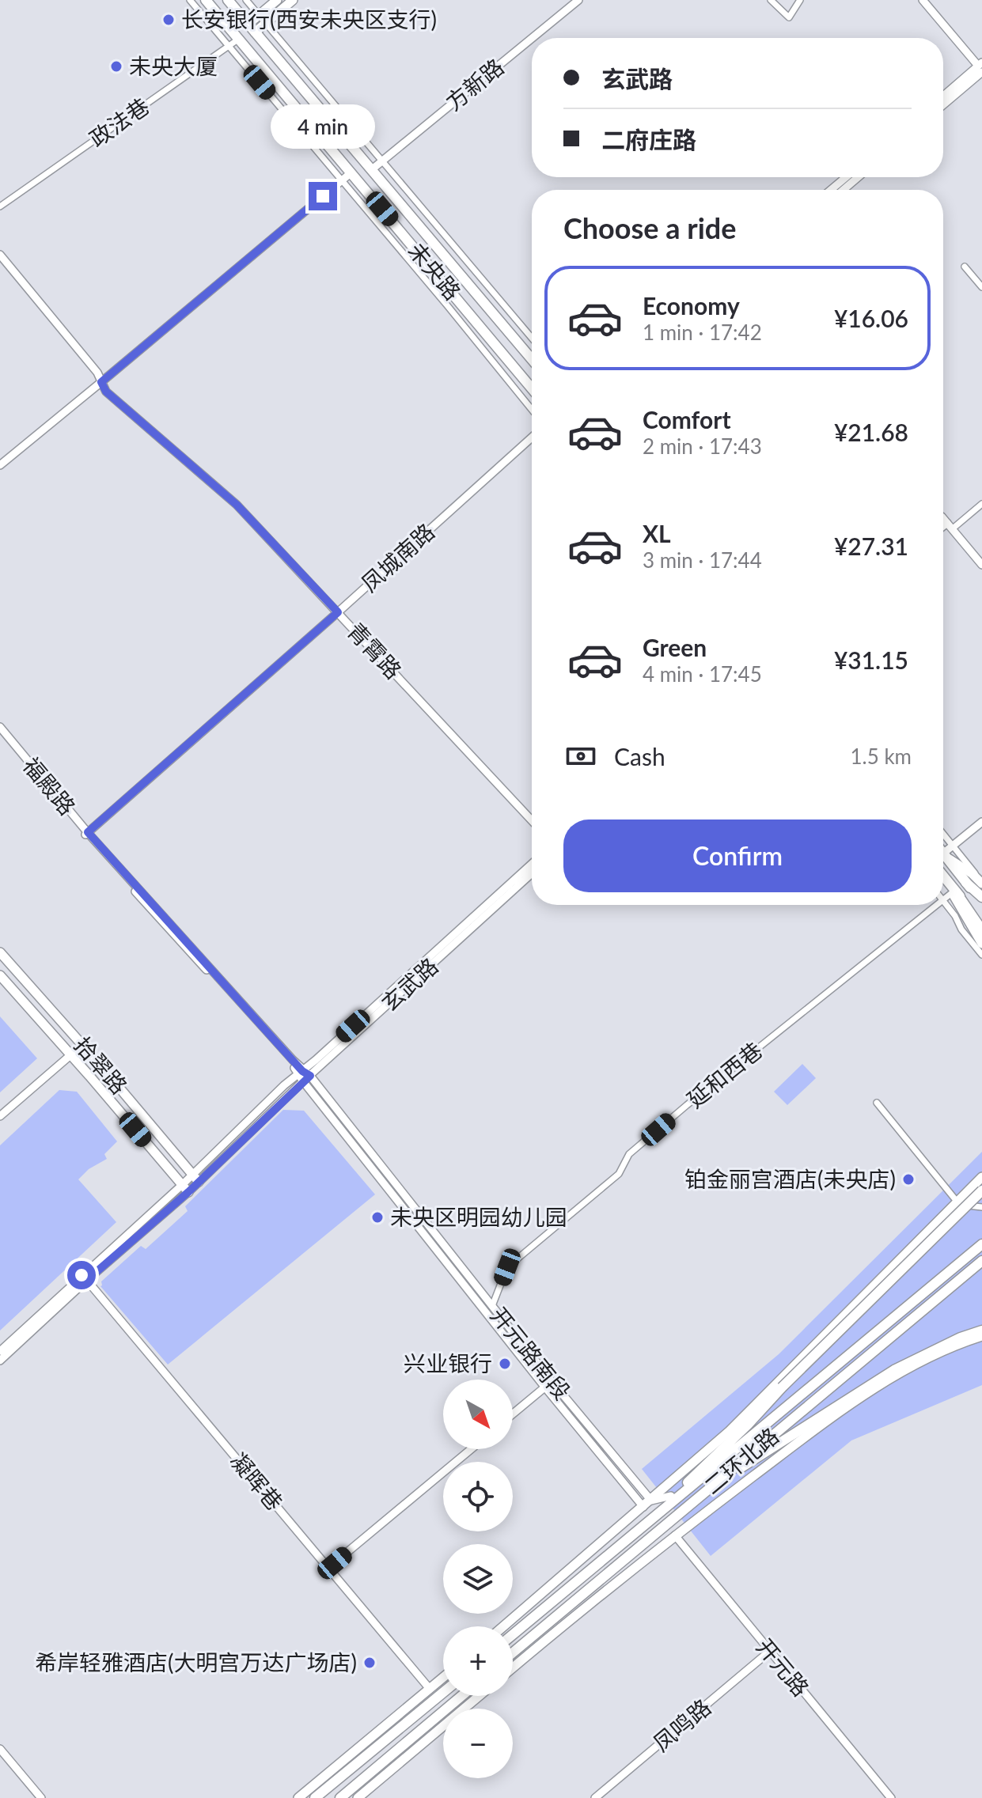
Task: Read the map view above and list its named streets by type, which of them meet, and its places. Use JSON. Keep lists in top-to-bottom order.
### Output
{
  "streets": {
    "main road": ["未央路", "拾翠路", "二环北路"],
    "street": [
      "方新路",
      "政法巷",
      "凤城南路",
      "青霄路",
      "福殿路",
      "玄武路",
      "延和西巷",
      "开元路南段",
      "凝晖巷",
      "开元路",
      "凤鸣路"
    ]
  },
  "crossings": [
    ["方新路", "未央路"],
    ["政法巷", "未央路"],
    ["凤城南路", "青霄路"],
    ["凤城南路", "福殿路"],
    ["福殿路", "玄武路"],
    ["福殿路", "开元路南段"],
    ["玄武路", "拾翠路"],
    ["玄武路", "开元路南段"],
    ["玄武路", "凝晖巷"],
    ["延和西巷", "开元路南段"],
    ["开元路", "凤鸣路"]
  ],
  "places": [
    "长安银行(西安未央区支行)",
    "未央大厦",
    "铂金丽宫酒店(未央店)",
    "未央区明园幼儿园",
    "兴业银行",
    "希岸轻雅酒店(大明宫万达广场店)"
  ],
  "north": "bottom right",
  "page": {
    "banner": ["玄武路", "二府庄路"],
    "bubble": "4 min",
    "heading": "Choose a ride",
    "list": [
      {
        "name": "Economy",
        "note": "1 min · 17:42",
        "value": "¥16.06"
      },
      {
        "name": "Comfort",
        "note": "2 min · 17:43",
        "value": "¥21.68"
      },
      {
        "name": "XL",
        "note": "3 min · 17:44",
        "value": "¥27.31"
      },
      {
        "name": "Green",
        "note": "4 min · 17:45",
        "value": "¥31.15"
      }
    ],
    "pay": ["Cash", "1.5 km"],
    "buttons": "Confirm",
    "map_buttons": ["+", "−"]
  }
}
